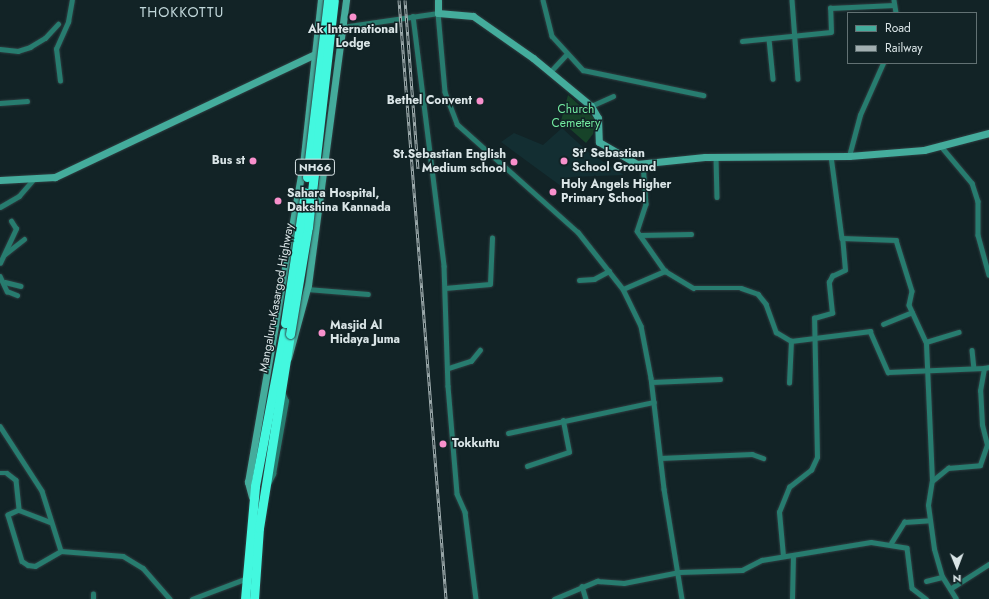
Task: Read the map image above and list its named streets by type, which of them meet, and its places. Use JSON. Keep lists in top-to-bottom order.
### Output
{
  "streets": {
    "highway": ["NH66", "Mangaluru-Kasargod Highway"]
  },
  "districts": ["THOKKOTTU"],
  "parks": ["Church Cemetery"],
  "places": [
    "Ak International Lodge",
    "Bethel Convent",
    "Bus st",
    "St' Sebastian School Ground",
    "St.Sebastian English Medium school",
    "Holy Angels Higher Primary School",
    "Sahara Hospital, Dakshina Kannada",
    "Masjid Al Hidaya Juma",
    "Tokkuttu"
  ],
  "legend": ["Road", "Railway"],
  "north": "bottom"
}
